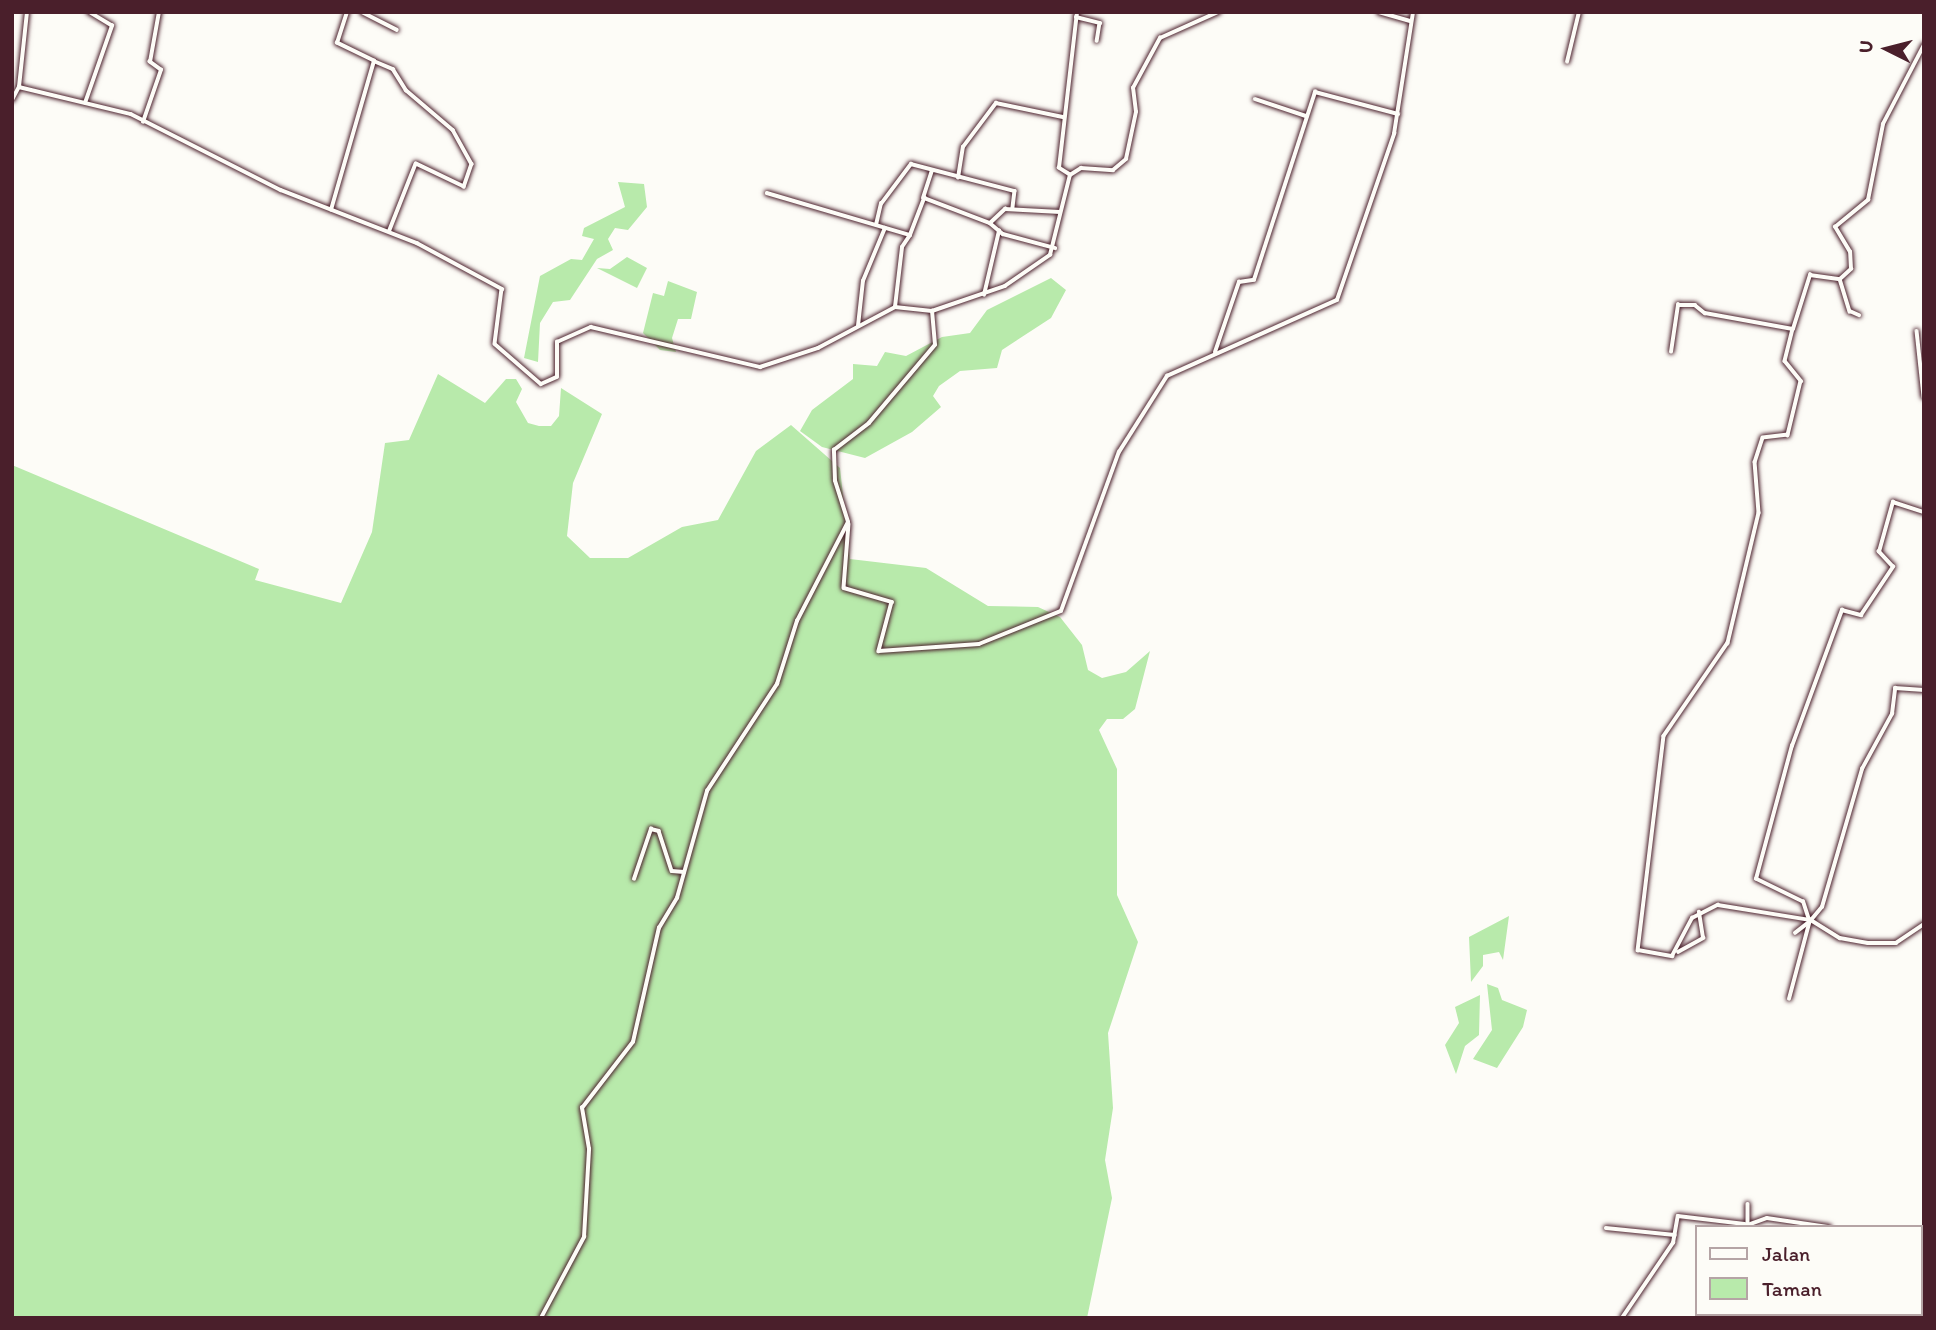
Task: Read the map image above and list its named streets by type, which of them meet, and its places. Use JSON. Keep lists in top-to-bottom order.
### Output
{
  "legend": ["Jalan", "Taman"],
  "north": "left"
}
